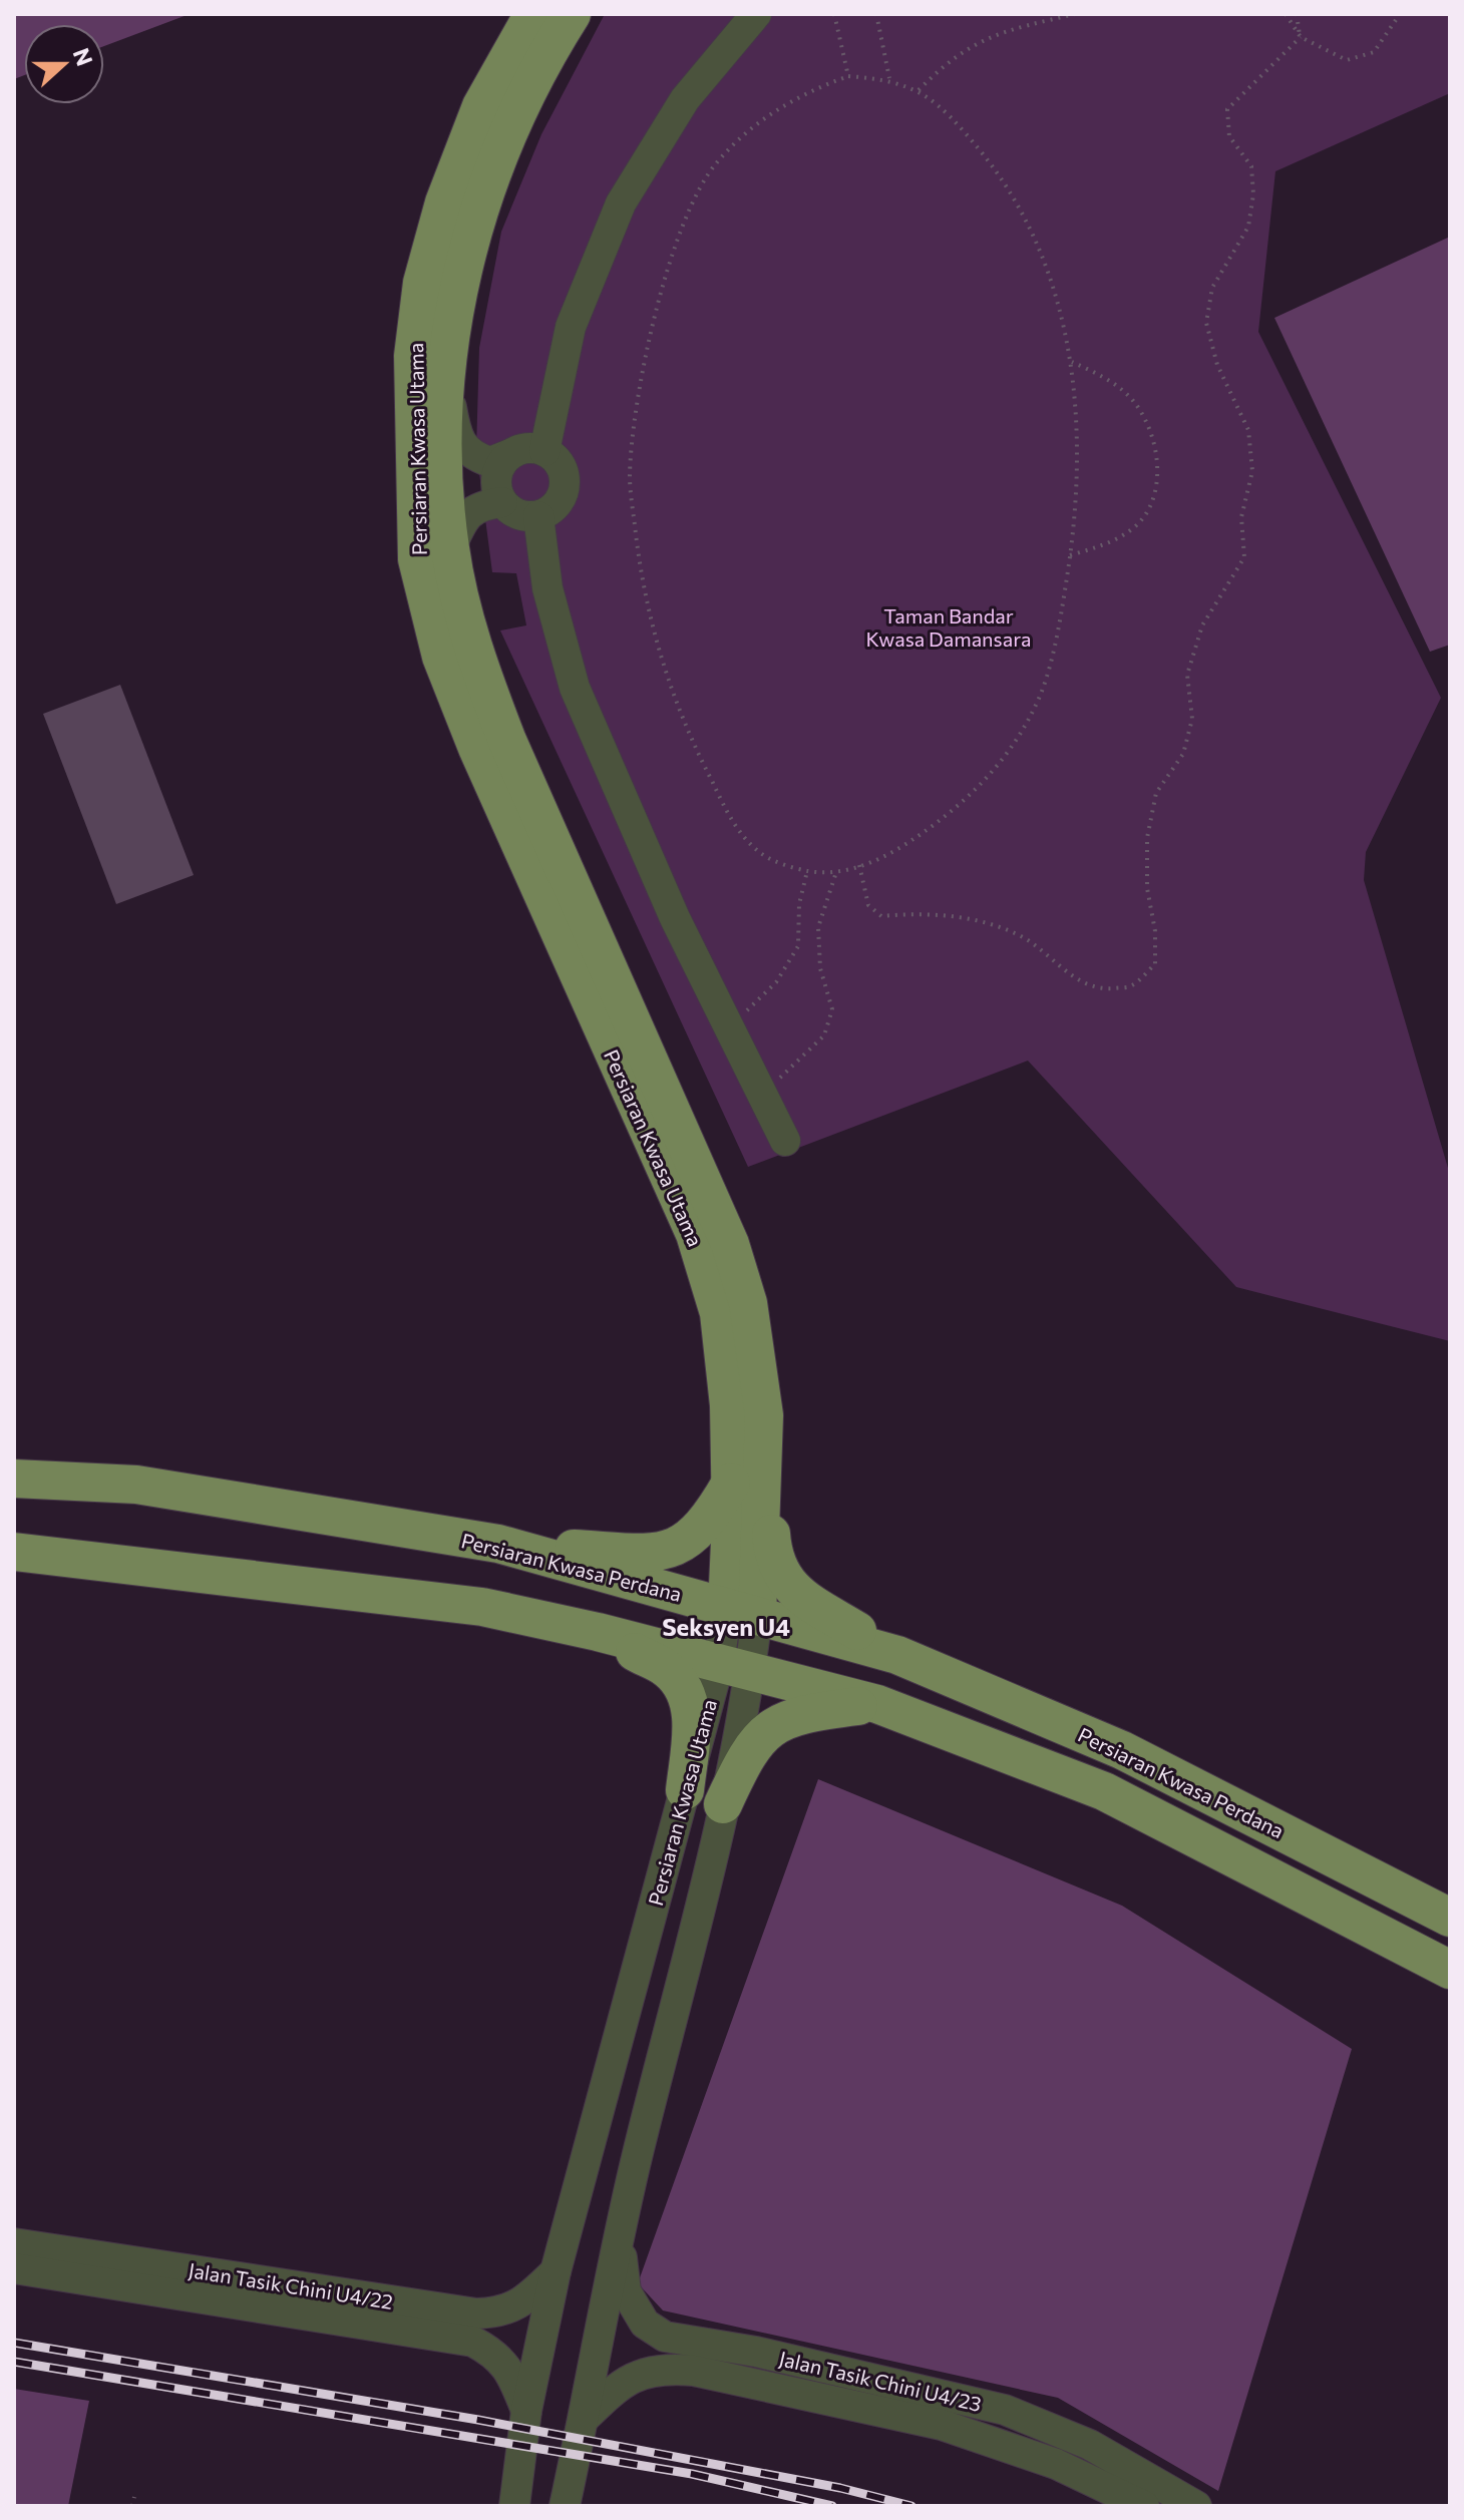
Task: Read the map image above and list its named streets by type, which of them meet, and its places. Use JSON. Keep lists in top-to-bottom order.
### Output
{
  "streets": {
    "main road": ["Persiaran Kwasa Utama", "Persiaran Kwasa Perdana"],
    "street": ["Jalan Tasik Chini U4/22", "Jalan Tasik Chini U4/23"]
  },
  "crossings": [
    ["Persiaran Kwasa Utama", "Persiaran Kwasa Perdana"],
    ["Persiaran Kwasa Utama", "Jalan Tasik Chini U4/22"],
    ["Persiaran Kwasa Utama", "Jalan Tasik Chini U4/23"]
  ],
  "districts": ["Seksyen U4"],
  "parks": ["Taman Bandar Kwasa Damansara"],
  "north": "right"
}
